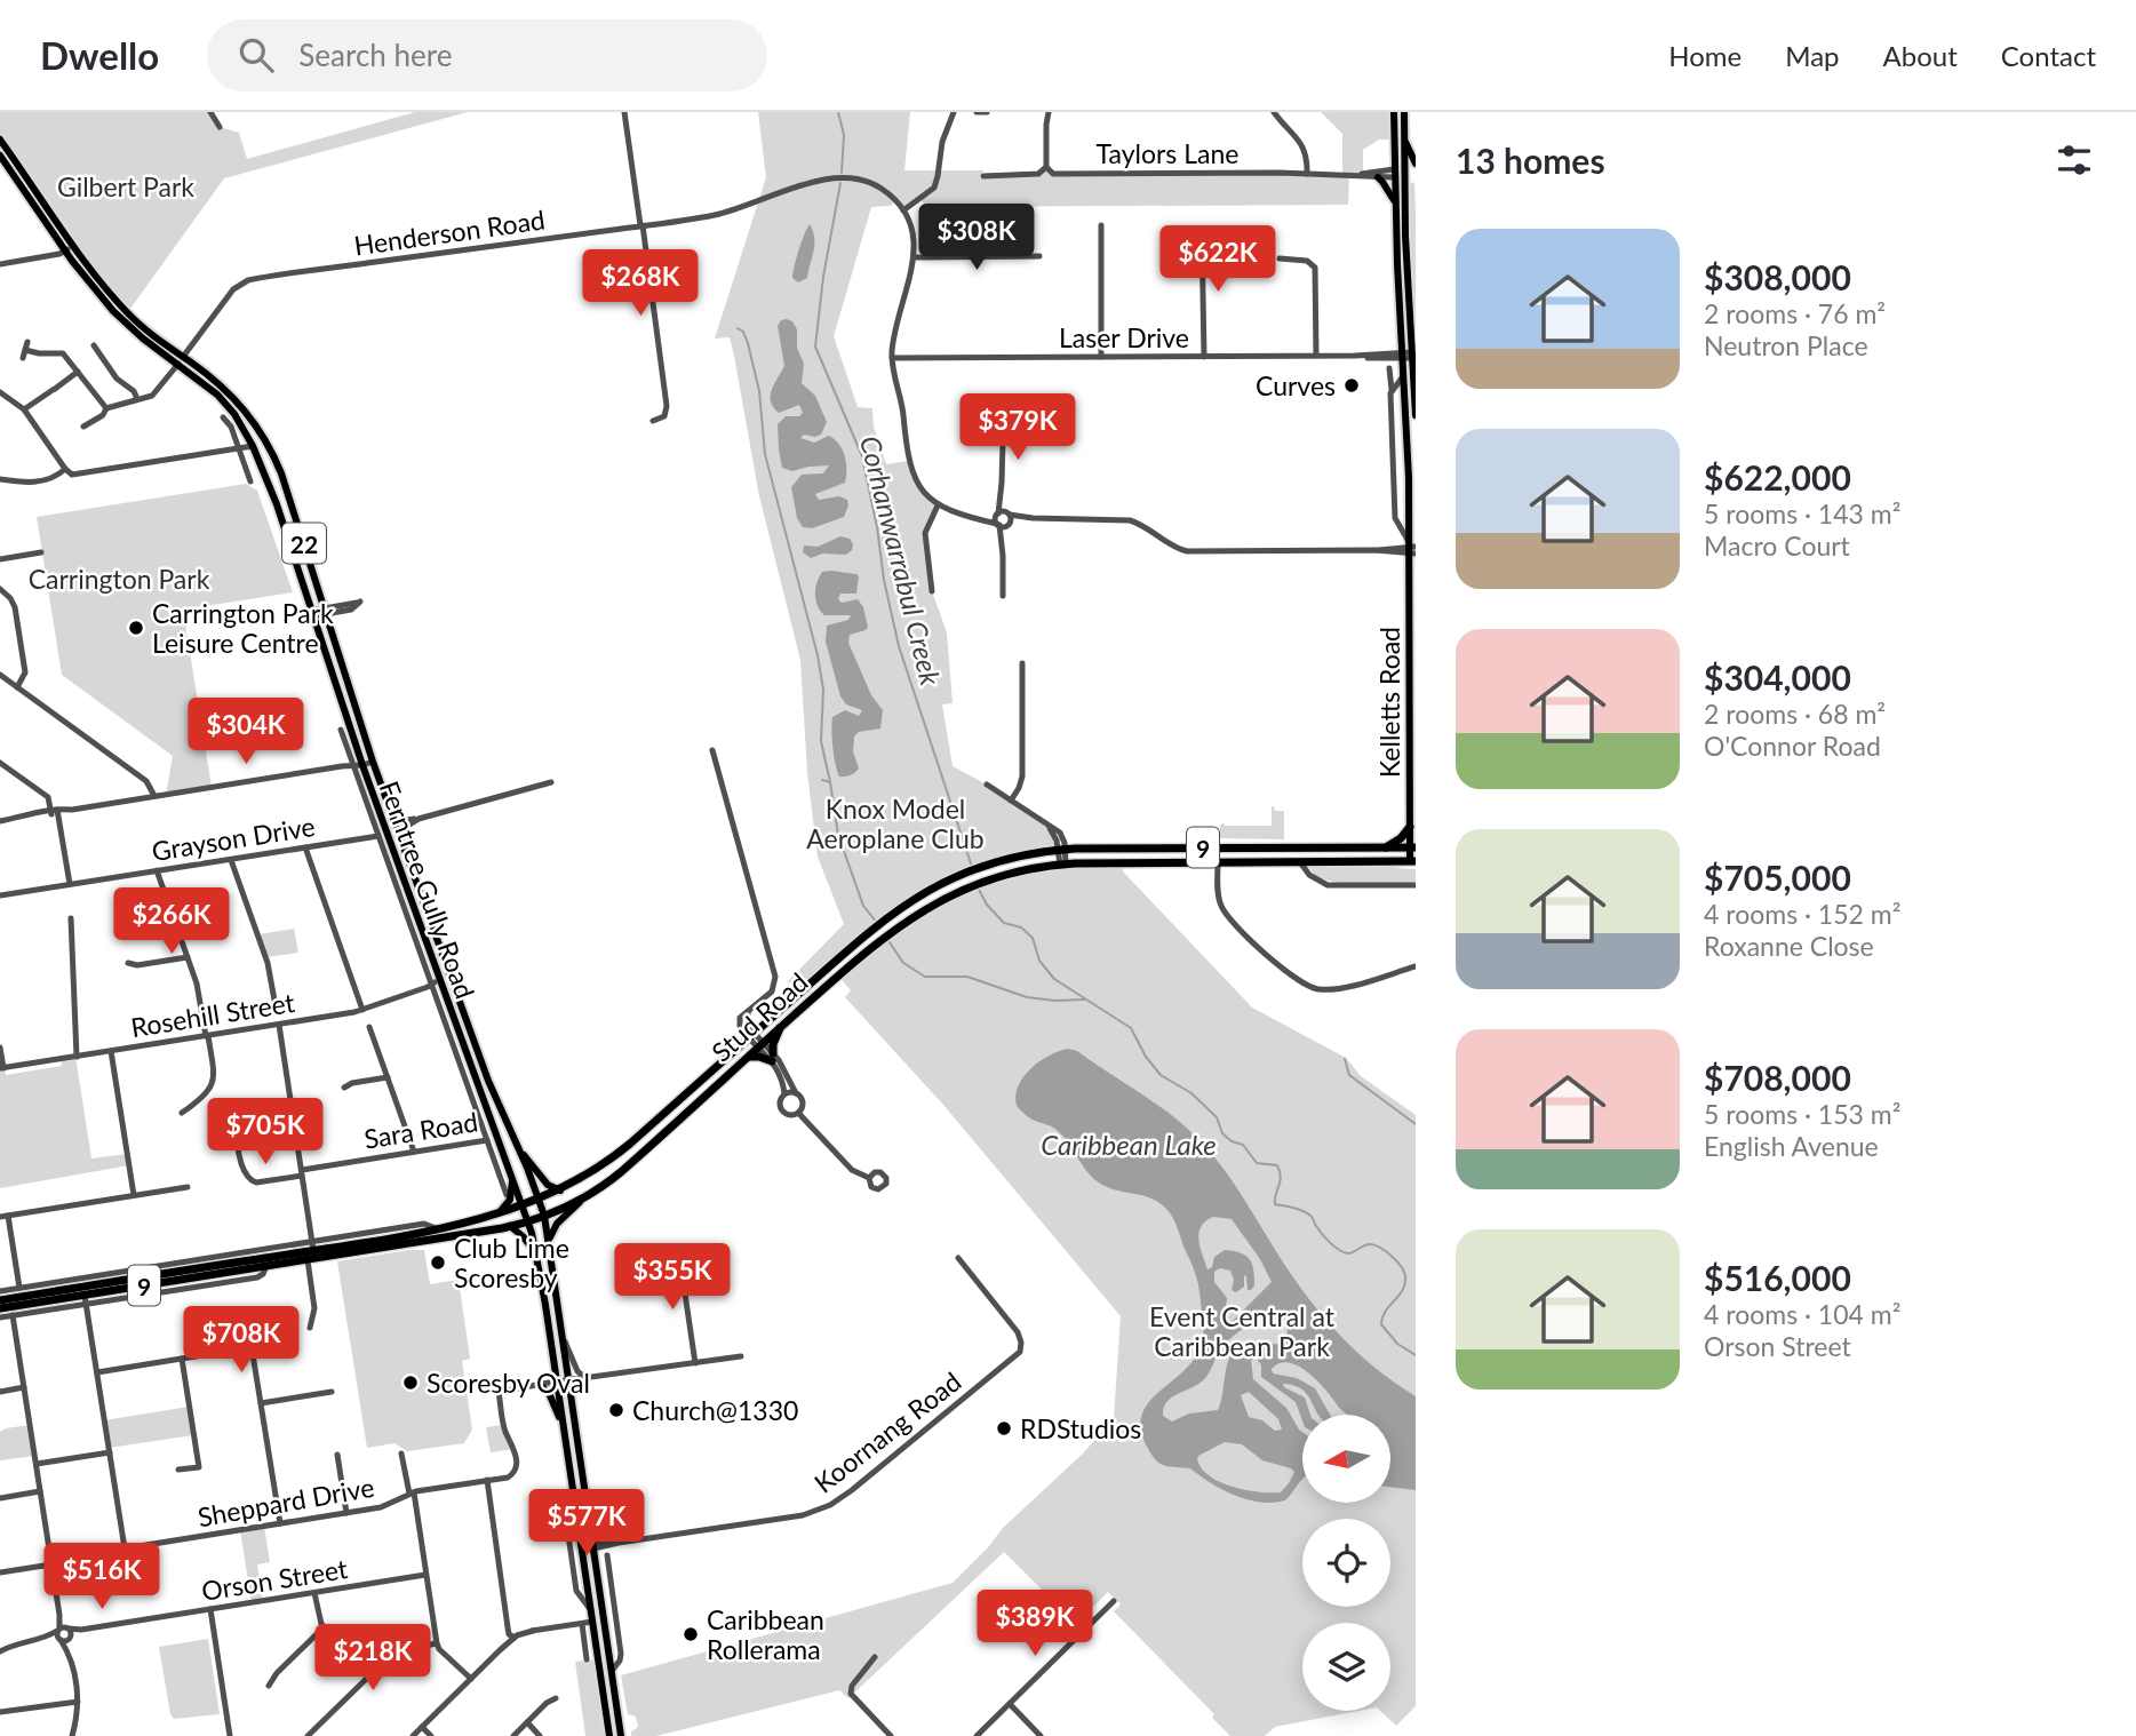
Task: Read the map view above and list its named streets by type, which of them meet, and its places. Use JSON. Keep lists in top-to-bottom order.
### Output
{
  "streets": {
    "highway": ["9", "Stud Road"],
    "main road": [
      "Taylors Lane",
      "22",
      "Kelletts Road",
      "Ferntree Gully Road"
    ],
    "street": [
      "Henderson Road",
      "Laser Drive",
      "Grayson Drive",
      "Rosehill Street",
      "Sara Road",
      "Koornang Road",
      "Sheppard Drive",
      "Orson Street"
    ]
  },
  "crossings": [
    ["Taylors Lane", "Kelletts Road"],
    ["Henderson Road", "Ferntree Gully Road"],
    ["Laser Drive", "Kelletts Road"],
    ["Kelletts Road", "Stud Road"],
    ["Grayson Drive", "Ferntree Gully Road"],
    ["Ferntree Gully Road", "Rosehill Street"],
    ["Ferntree Gully Road", "Stud Road"],
    ["Ferntree Gully Road", "Sara Road"],
    ["Ferntree Gully Road", "Koornang Road"],
    ["Stud Road", "Sheppard Drive"]
  ],
  "water": ["Corhanwarrabul Creek", "Caribbean Lake"],
  "parks": [
    "Gilbert Park",
    "Carrington Park",
    "Knox Model Aeroplane Club",
    "Event Central at Caribbean Park"
  ],
  "places": [
    "Curves",
    "Carrington Park Leisure Centre",
    "Club Lime Scoresby",
    "Scoresby Oval",
    "Church@1330",
    "RDStudios",
    "Caribbean Rollerama"
  ],
  "north": "left",
  "page": {
    "header": "Dwello",
    "search": "Search here",
    "nav": [
      "Home",
      "Map",
      "About",
      "Contact"
    ],
    "heading": "13 homes",
    "price": [
      "$308K",
      "$622K",
      "$268K",
      "$379K",
      "$304K",
      "$266K",
      "$705K",
      "$355K",
      "$708K",
      "$577K",
      "$516K",
      "$389K",
      "$218K"
    ],
    "list": [
      {
        "name": "$308,000",
        "note": "2 rooms · 76 m² · Neutron Place"
      },
      {
        "name": "$622,000",
        "note": "5 rooms · 143 m² · Macro Court"
      },
      {
        "name": "$304,000",
        "note": "2 rooms · 68 m² · O'Connor Road"
      },
      {
        "name": "$705,000",
        "note": "4 rooms · 152 m² · Roxanne Close"
      },
      {
        "name": "$708,000",
        "note": "5 rooms · 153 m² · English Avenue"
      },
      {
        "name": "$516,000",
        "note": "4 rooms · 104 m² · Orson Street"
      }
    ]
  }
}
